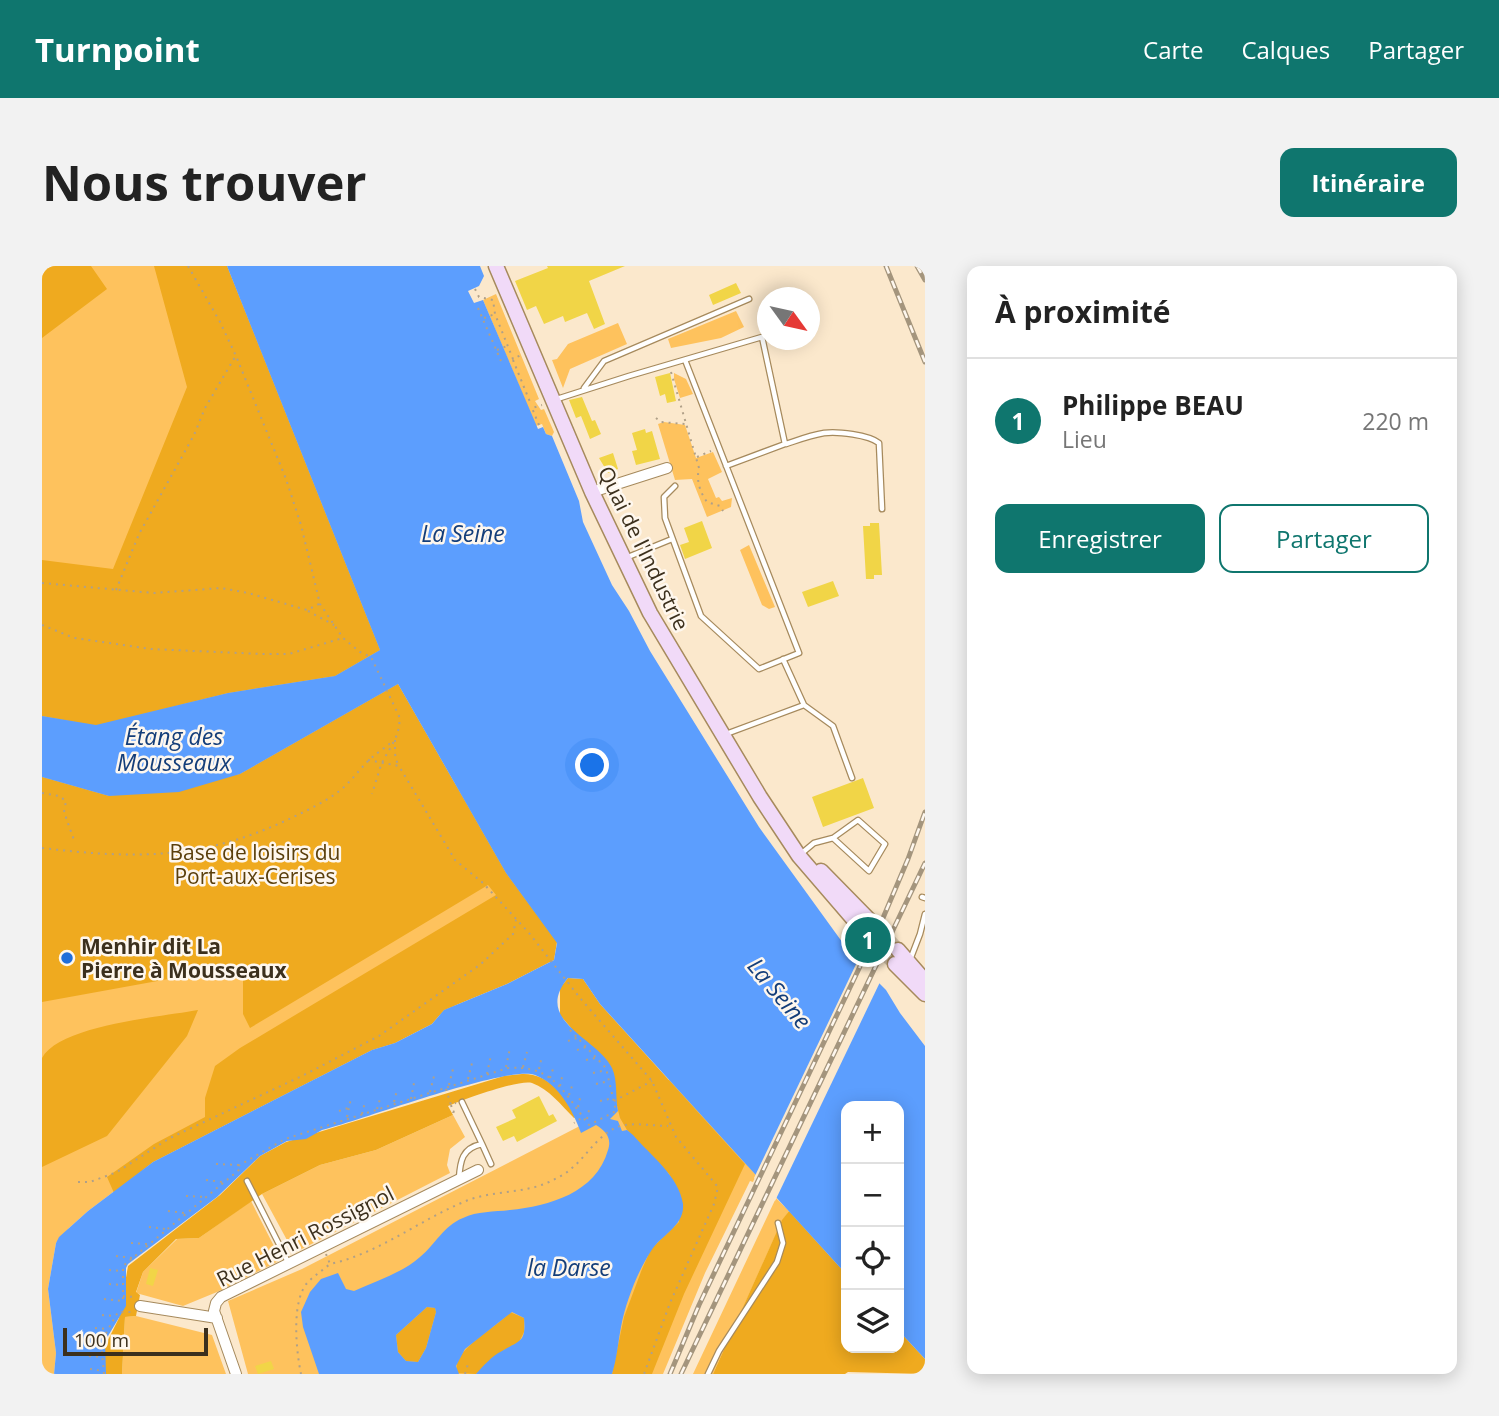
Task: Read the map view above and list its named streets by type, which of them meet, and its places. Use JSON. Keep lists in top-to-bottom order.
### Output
{
  "streets": {
    "main road": ["Quai de l'Industrie"],
    "street": ["Rue Henri Rossignol"]
  },
  "water": ["La Seine", "Étang des Mousseaux", "la Darse"],
  "parks": ["Base de loisirs du Port-aux-Cerises"],
  "places": ["Menhir dit La Pierre à Mousseaux"],
  "scale_bar": "100 m",
  "north": "bottom right",
  "page": {
    "header": "Turnpoint",
    "nav": ["Carte", "Calques", "Partager"],
    "buttons": [
      "Itinéraire",
      ["Enregistrer", "Partager"]
    ],
    "title": "Nous trouver",
    "heading": "À proximité",
    "list": [
      {
        "mark": "1",
        "name": "Philippe BEAU",
        "note": "Lieu",
        "value": "220 m"
      }
    ],
    "pins": "1",
    "map_buttons": ["+", "−"],
    "scale": "100 m"
  }
}
